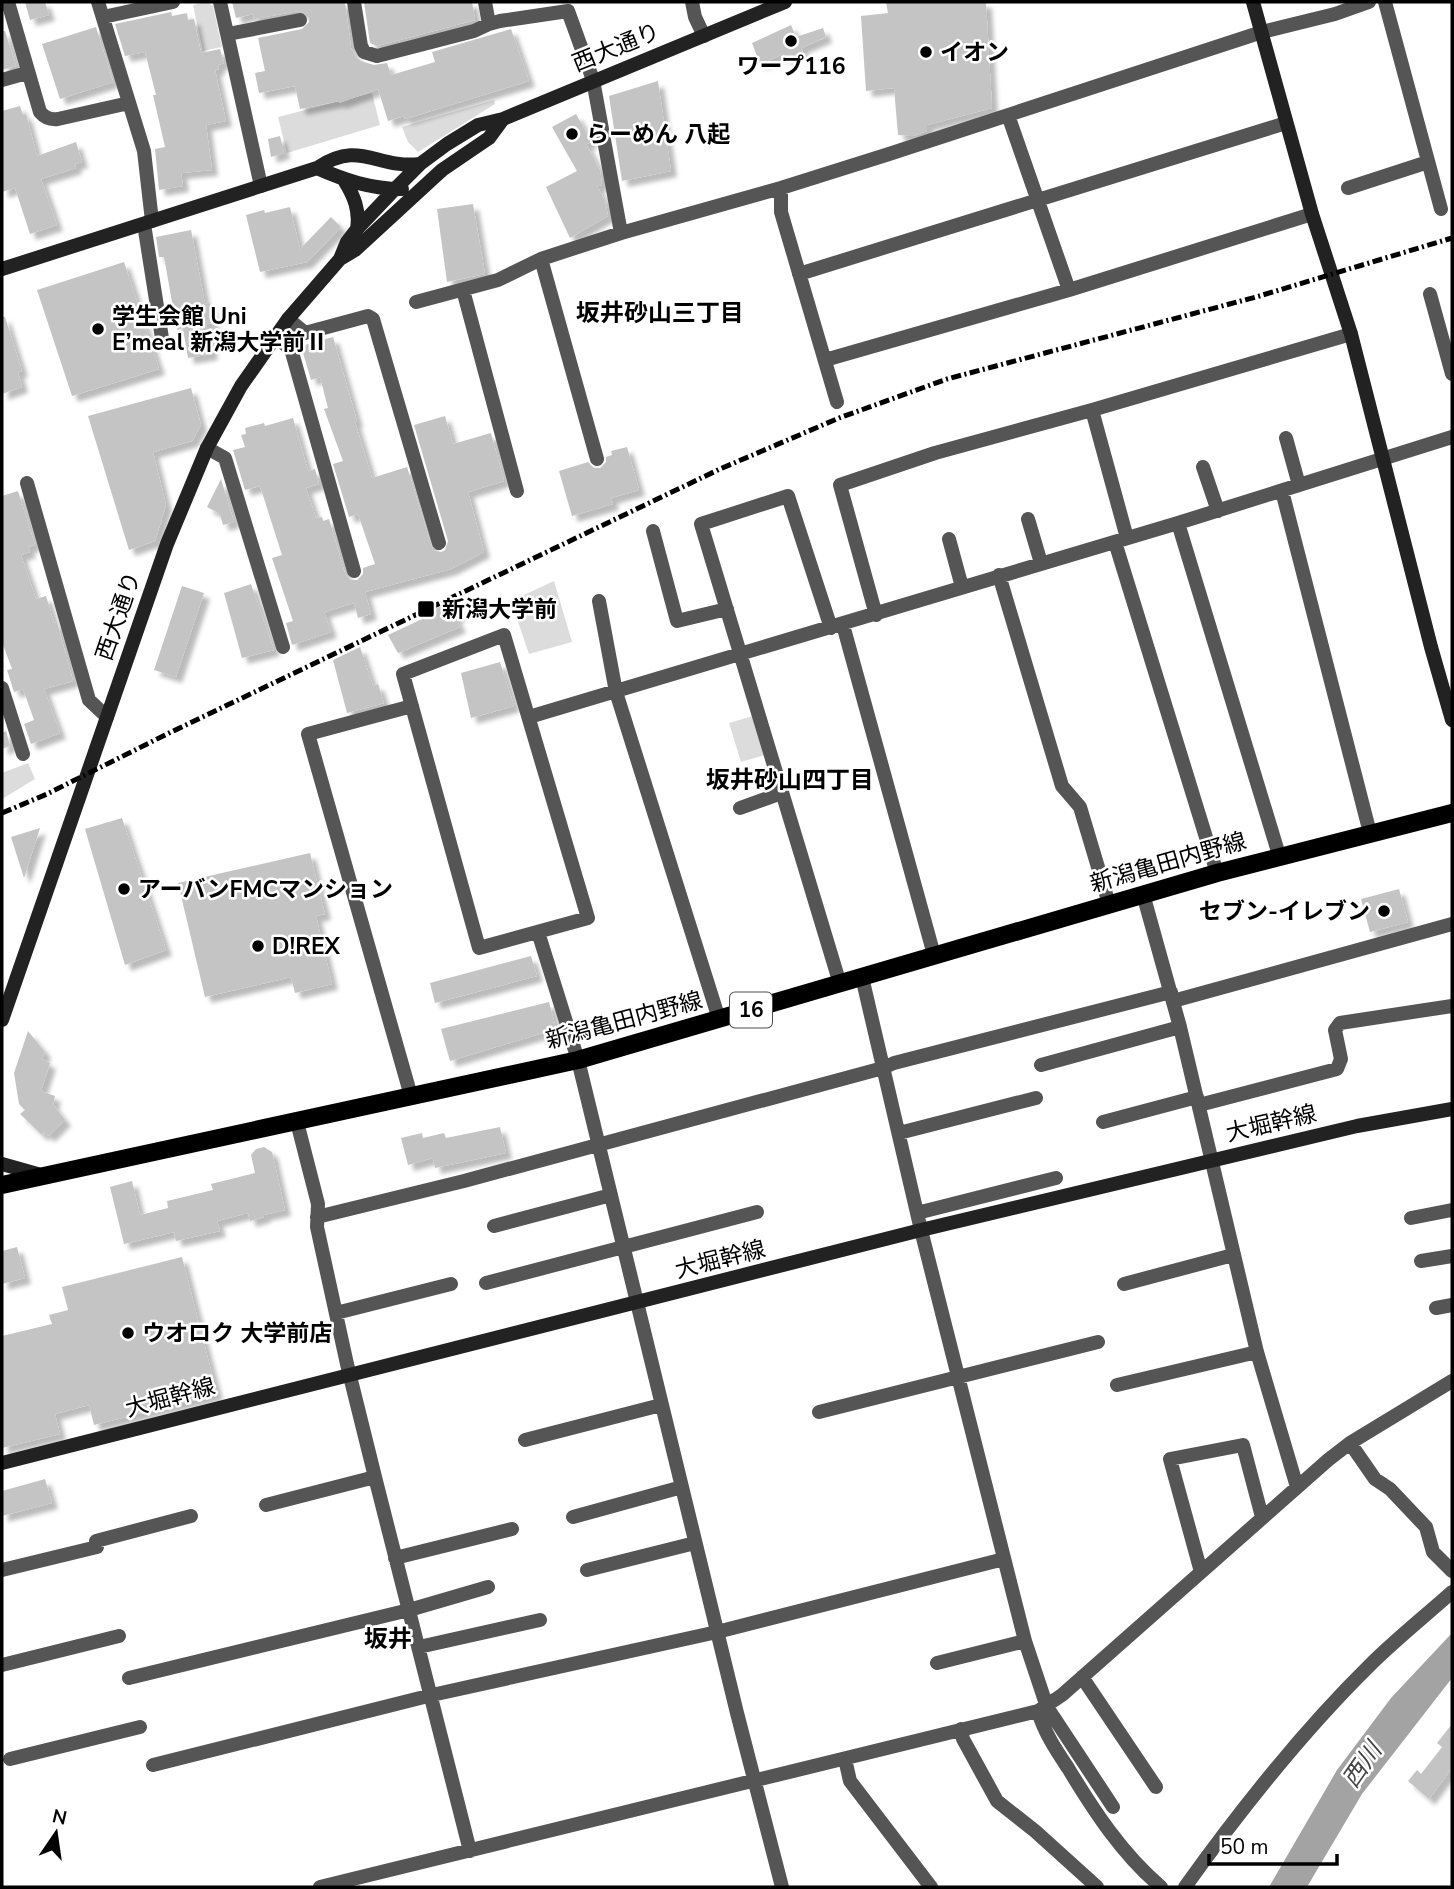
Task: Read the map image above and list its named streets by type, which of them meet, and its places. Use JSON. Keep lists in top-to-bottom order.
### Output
{
  "streets": {
    "main road": ["新潟亀田内野線", "16"],
    "street": ["西大通り", "大堀幹線"]
  },
  "districts": ["坂井砂山三丁目", "坂井砂山四丁目", "坂井"],
  "water": ["西川"],
  "places": {
    "other": [
      "ワープ116",
      "イオン",
      "らーめん 八起",
      "学生会館 Uni E’meal 新潟大学前Ⅱ",
      "アーバンFMCマンション",
      "セブン-イレブン",
      "D!REX",
      "ウオロク 大学前店"
    ],
    "transit": ["新潟大学前"]
  },
  "scale_bar": "50 m",
  "north": "top"
}
